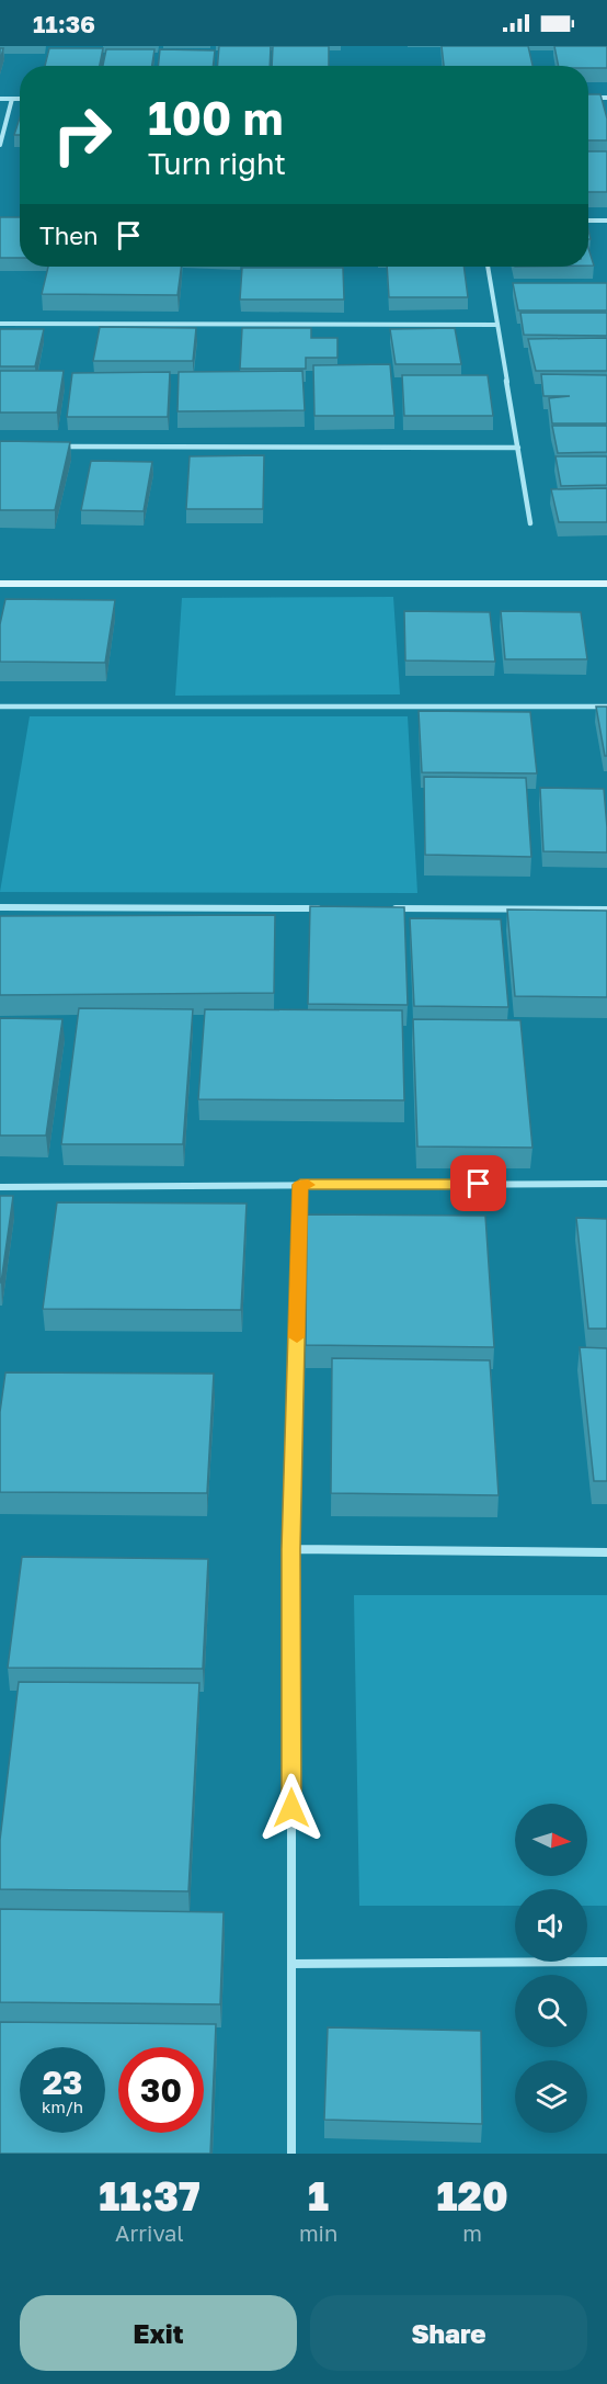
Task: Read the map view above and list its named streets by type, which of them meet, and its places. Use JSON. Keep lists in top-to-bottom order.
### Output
{
  "north": "right",
  "page": {
    "status": "11:36",
    "turn": ["100 m", "Turn right"],
    "then": "Then",
    "speed": "23 km/h",
    "limit": "30",
    "eta": [
      "11:37",
      "Arrival",
      "1",
      "min",
      "120",
      "m"
    ],
    "buttons": ["Exit", "Share"]
  }
}
